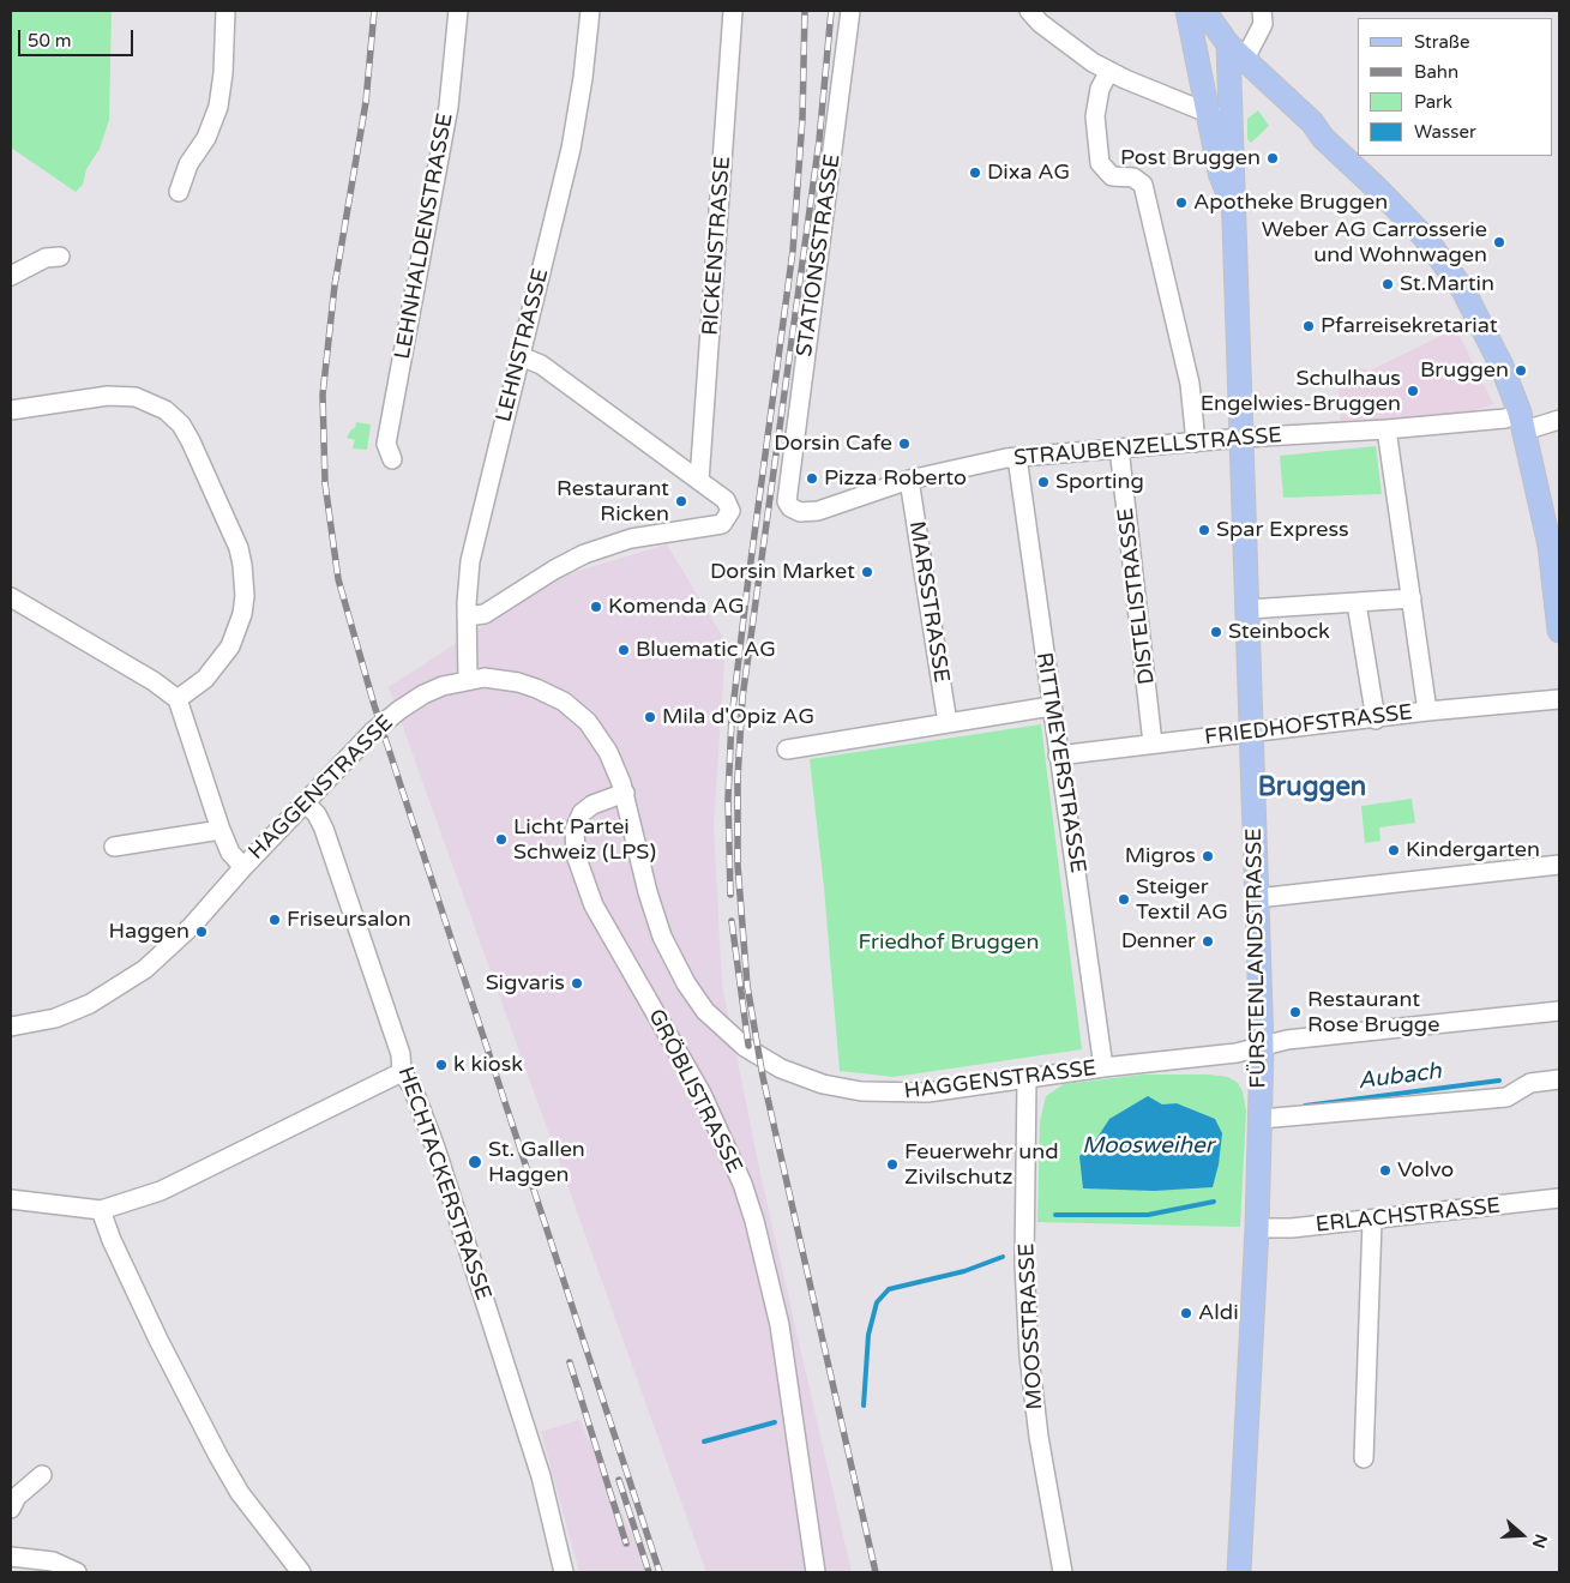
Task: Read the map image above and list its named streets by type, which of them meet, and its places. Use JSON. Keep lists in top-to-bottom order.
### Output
{
  "streets": {
    "main road": ["FÜRSTENLANDSTRASSE"],
    "street": [
      "LEHNHALDENSTRASSE",
      "RICKENSTRASSE",
      "STATIONSSTRASSE",
      "LEHNSTRASSE",
      "STRAUBENZELLSTRASSE",
      "DISTELISTRASSE",
      "MARSSTRASSE",
      "FRIEDHOFSTRASSE",
      "RITTMEYERSTRASSE",
      "HAGGENSTRASSE",
      "GRÖBLISTRASSE",
      "HECHTACKERSTRASSE",
      "ERLACHSTRASSE",
      "MOOSSTRASSE"
    ]
  },
  "crossings": [
    ["STATIONSSTRASSE", "STRAUBENZELLSTRASSE"],
    ["LEHNSTRASSE", "HAGGENSTRASSE"],
    ["STRAUBENZELLSTRASSE", "DISTELISTRASSE"],
    ["STRAUBENZELLSTRASSE", "MARSSTRASSE"],
    ["STRAUBENZELLSTRASSE", "RITTMEYERSTRASSE"],
    ["STRAUBENZELLSTRASSE", "FÜRSTENLANDSTRASSE"],
    ["DISTELISTRASSE", "FRIEDHOFSTRASSE"],
    ["FRIEDHOFSTRASSE", "RITTMEYERSTRASSE"],
    ["FRIEDHOFSTRASSE", "FÜRSTENLANDSTRASSE"],
    ["RITTMEYERSTRASSE", "HAGGENSTRASSE"],
    ["HAGGENSTRASSE", "FÜRSTENLANDSTRASSE"],
    ["HAGGENSTRASSE", "GRÖBLISTRASSE"],
    ["HAGGENSTRASSE", "HECHTACKERSTRASSE"],
    ["HAGGENSTRASSE", "MOOSSTRASSE"],
    ["FÜRSTENLANDSTRASSE", "ERLACHSTRASSE"]
  ],
  "districts": ["Bruggen"],
  "water": ["Aubach", "Moosweiher"],
  "parks": ["Friedhof Bruggen"],
  "places": [
    "Post Bruggen",
    "Dixa AG",
    "Apotheke Bruggen",
    "Weber AG Carrosserie und Wohnwagen",
    "St.Martin",
    "Pfarreisekretariat",
    "Bruggen",
    "Schulhaus Engelwies-Bruggen",
    "Dorsin Cafe",
    "Pizza Roberto",
    "Sporting",
    "Restaurant Ricken",
    "Spar Express",
    "Dorsin Market",
    "Komenda AG",
    "Steinbock",
    "Bluematic AG",
    "Mila d'Opiz AG",
    "Licht Partei Schweiz (LPS)",
    "Kindergarten",
    "Migros",
    "Steiger Textil AG",
    "Friseursalon",
    "Haggen",
    "Denner",
    "Sigvaris",
    "Restaurant Rose Brugge",
    "k kiosk",
    "St. Gallen Haggen",
    "Feuerwehr und Zivilschutz",
    "Volvo",
    "Aldi"
  ],
  "legend": [
    "Straße",
    "Bahn",
    "Park",
    "Wasser"
  ],
  "scale_bar": "50 m",
  "north": "right"
}
